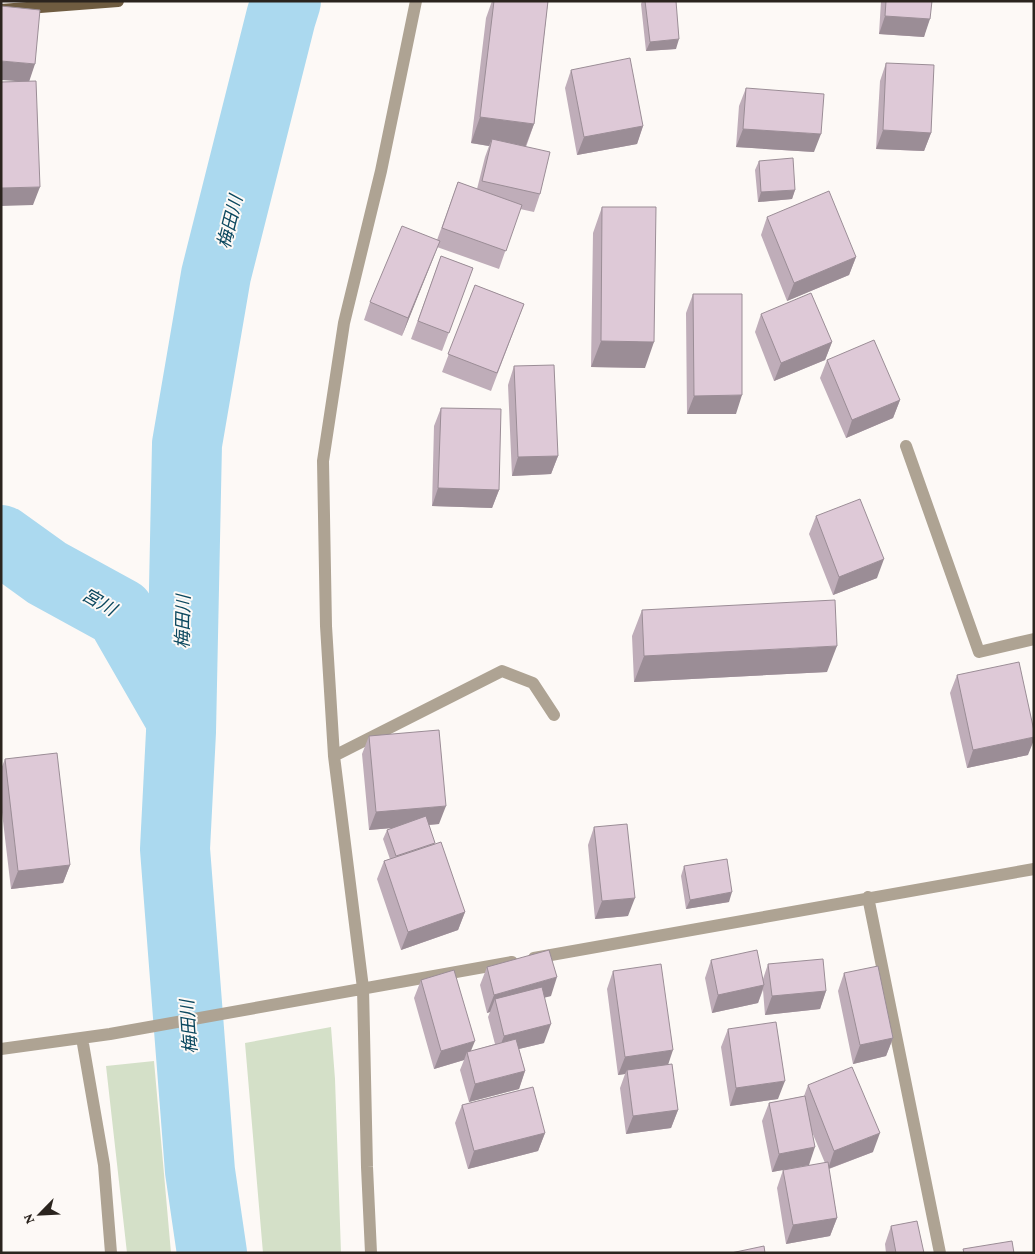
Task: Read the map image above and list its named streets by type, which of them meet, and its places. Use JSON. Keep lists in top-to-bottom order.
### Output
{
  "water": ["梅田川", "宮川"],
  "north": "bottom left"
}
